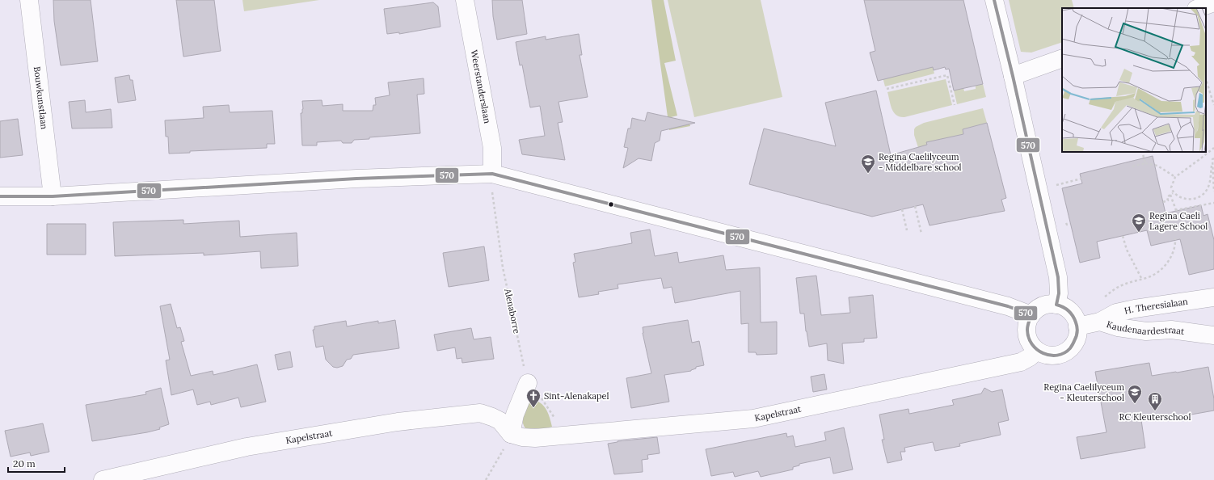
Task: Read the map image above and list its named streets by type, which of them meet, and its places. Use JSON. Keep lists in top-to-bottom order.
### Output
{
  "streets": {
    "street": [
      "Weerstanderslaan",
      "Bouwkunstlaan",
      "H. Theresialaan",
      "Kaudenaardestraat",
      "Kapelstraat"
    ],
    "path": ["Alenaborre"]
  },
  "crossings": [
    ["Weerstanderslaan", "Alenaborre"],
    ["H. Theresialaan", "Kaudenaardestraat"],
    ["Alenaborre", "Kapelstraat"],
    ["Kaudenaardestraat", "Kapelstraat"]
  ],
  "places": {
    "school or university": ["Regina Caelilyceum - Middelbare school", "Regina Caeli Lagere School", "Regina Caelilyceum - Kleuterschool"],
    "church": ["Sint-Alenakapel"],
    "building": ["RC Kleuterschool"]
  },
  "lines": ["transit line 570"],
  "scale_bar": "20 m"
}
